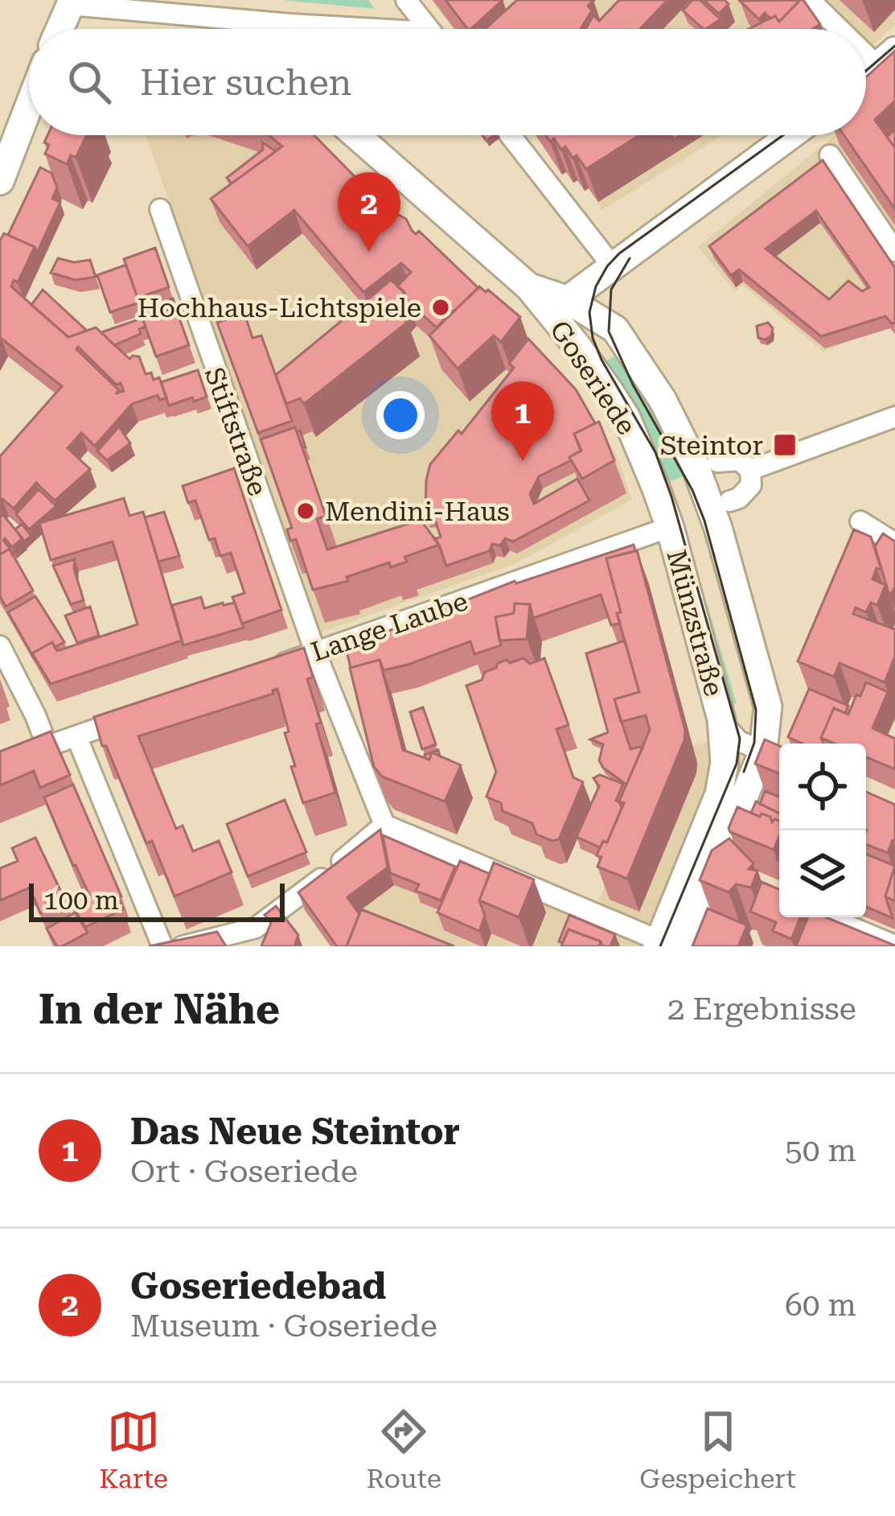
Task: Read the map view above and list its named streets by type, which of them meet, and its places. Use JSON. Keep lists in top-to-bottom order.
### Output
{
  "streets": {
    "street": [
      "Goseriede",
      "Stiftstraße",
      "Münzstraße",
      "Lange Laube"
    ]
  },
  "crossings": [
    ["Goseriede", "Münzstraße"],
    ["Goseriede", "Lange Laube"],
    ["Stiftstraße", "Lange Laube"],
    ["Münzstraße", "Lange Laube"]
  ],
  "places": {
    "other": ["Hochhaus-Lichtspiele", "Mendini-Haus"],
    "transit": ["Steintor"]
  },
  "scale_bar": "100 m",
  "page": {
    "search": "Hier suchen",
    "pins": ["2", "1"],
    "scale": "100 m",
    "heading": ["In der Nähe", "2 Ergebnisse"],
    "list": [
      {
        "mark": "1",
        "name": "Das Neue Steintor",
        "note": "Ort · Goseriede",
        "value": "50 m"
      },
      {
        "mark": "2",
        "name": "Goseriedebad",
        "note": "Museum · Goseriede",
        "value": "60 m"
      }
    ],
    "nav": ["Karte", "Route", "Gespeichert"]
  }
}
